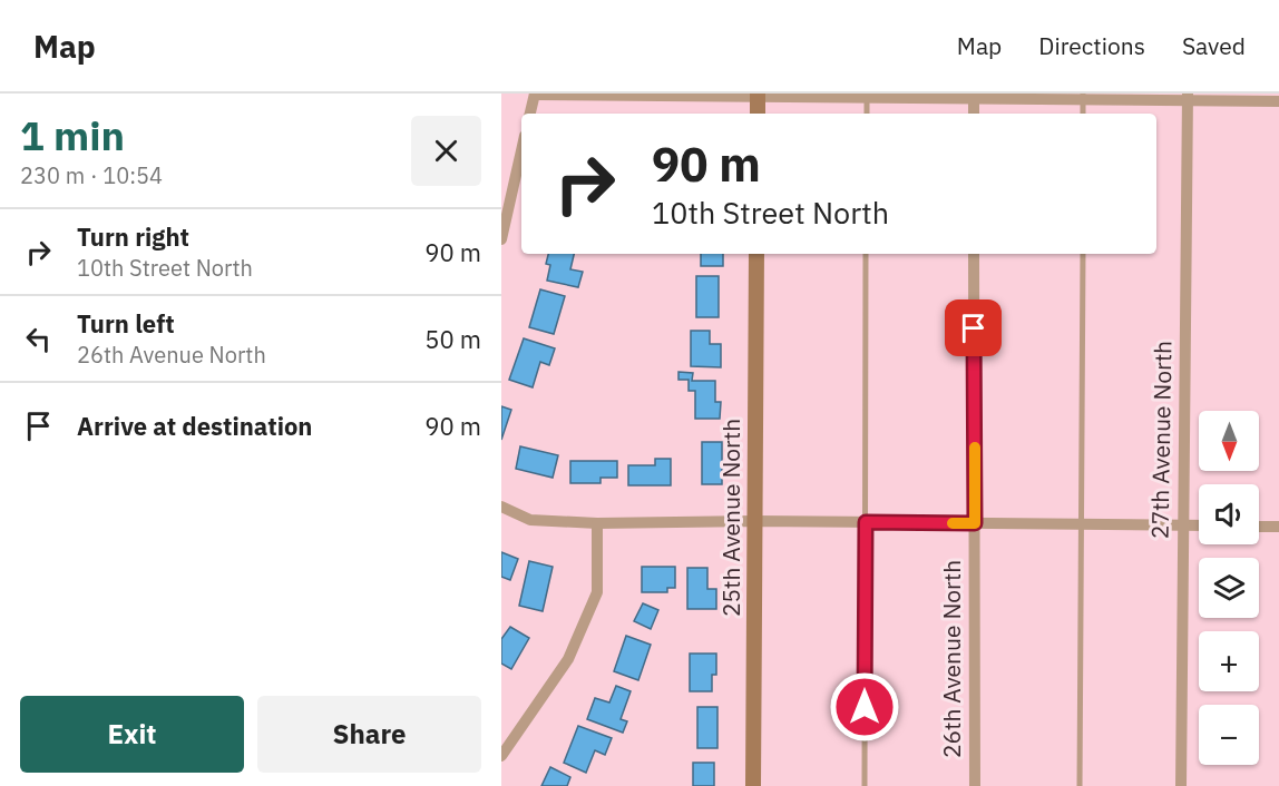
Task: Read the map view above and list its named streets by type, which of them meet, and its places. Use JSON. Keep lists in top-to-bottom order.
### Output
{
  "streets": {
    "street": ["27th Avenue North", "25th Avenue North", "26th Avenue North"]
  },
  "north": "bottom",
  "page": {
    "header": "Map",
    "nav": ["Map", "Directions", "Saved"],
    "heading": ["1 min", "230 m · 10:54"],
    "turn": ["90 m", "10th Street North"],
    "list": [
      {
        "name": "Turn right",
        "note": "10th Street North",
        "value": "90 m"
      },
      {
        "name": "Turn left",
        "note": "26th Avenue North",
        "value": "50 m"
      },
      {
        "name": "Arrive at destination",
        "value": "90 m"
      }
    ],
    "map_buttons": ["+", "−"],
    "buttons": ["Exit", "Share"]
  }
}
